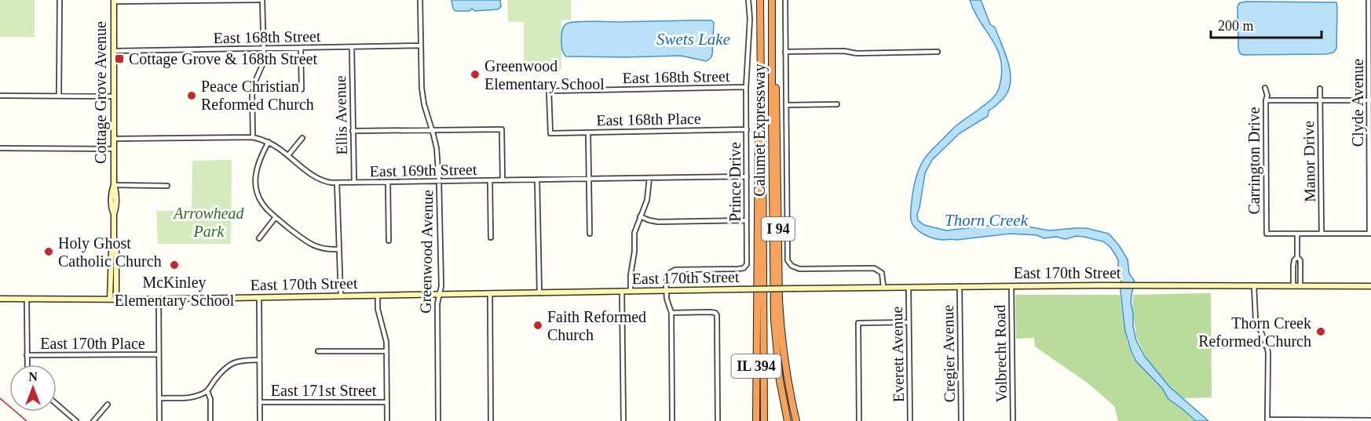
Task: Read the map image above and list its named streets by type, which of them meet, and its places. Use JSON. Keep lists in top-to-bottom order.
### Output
{
  "streets": {
    "highway": ["Calumet Expressway", "I 94", "IL 394"],
    "street": [
      "East 168th Street",
      "Cottage Grove Avenue",
      "Clyde Avenue",
      "Ellis Avenue",
      "East 168th Place",
      "Carrington Drive",
      "Manor Drive",
      "East 169th Street",
      "Prince Drive",
      "Greenwood Avenue",
      "East 170th Street",
      "East 170th Place",
      "Cregier Avenue",
      "Volbrecht Road",
      "Everett Avenue",
      "East 171st Street"
    ]
  },
  "crossings": [
    ["East 168th Street", "Cottage Grove Avenue"],
    ["East 168th Street", "Ellis Avenue"],
    ["East 168th Street", "East 168th Place"],
    ["East 168th Street", "Prince Drive"],
    ["East 168th Street", "Greenwood Avenue"],
    ["Cottage Grove Avenue", "East 169th Street"],
    ["Cottage Grove Avenue", "East 170th Street"],
    ["Ellis Avenue", "East 169th Street"],
    ["East 168th Place", "Prince Drive"],
    ["Calumet Expressway", "I 94"],
    ["East 169th Street", "Prince Drive"],
    ["East 169th Street", "Greenwood Avenue"],
    ["Prince Drive", "East 170th Street"],
    ["I 94", "IL 394"],
    ["Greenwood Avenue", "East 170th Street"],
    ["East 170th Street", "Cregier Avenue"],
    ["East 170th Street", "Volbrecht Road"],
    ["East 170th Street", "Everett Avenue"]
  ],
  "water": ["Swets Lake", "Thorn Creek"],
  "parks": ["Arrowhead Park"],
  "places": {
    "transit": ["Cottage Grove & 168th Street"],
    "other": [
      "Greenwood Elementary School",
      "Peace Christian Reformed Church",
      "Holy Ghost Catholic Church",
      "McKinley Elementary School",
      "Faith Reformed Church",
      "Thorn Creek Reformed Church"
    ]
  },
  "scale_bar": "200 m",
  "north": "top"
}
